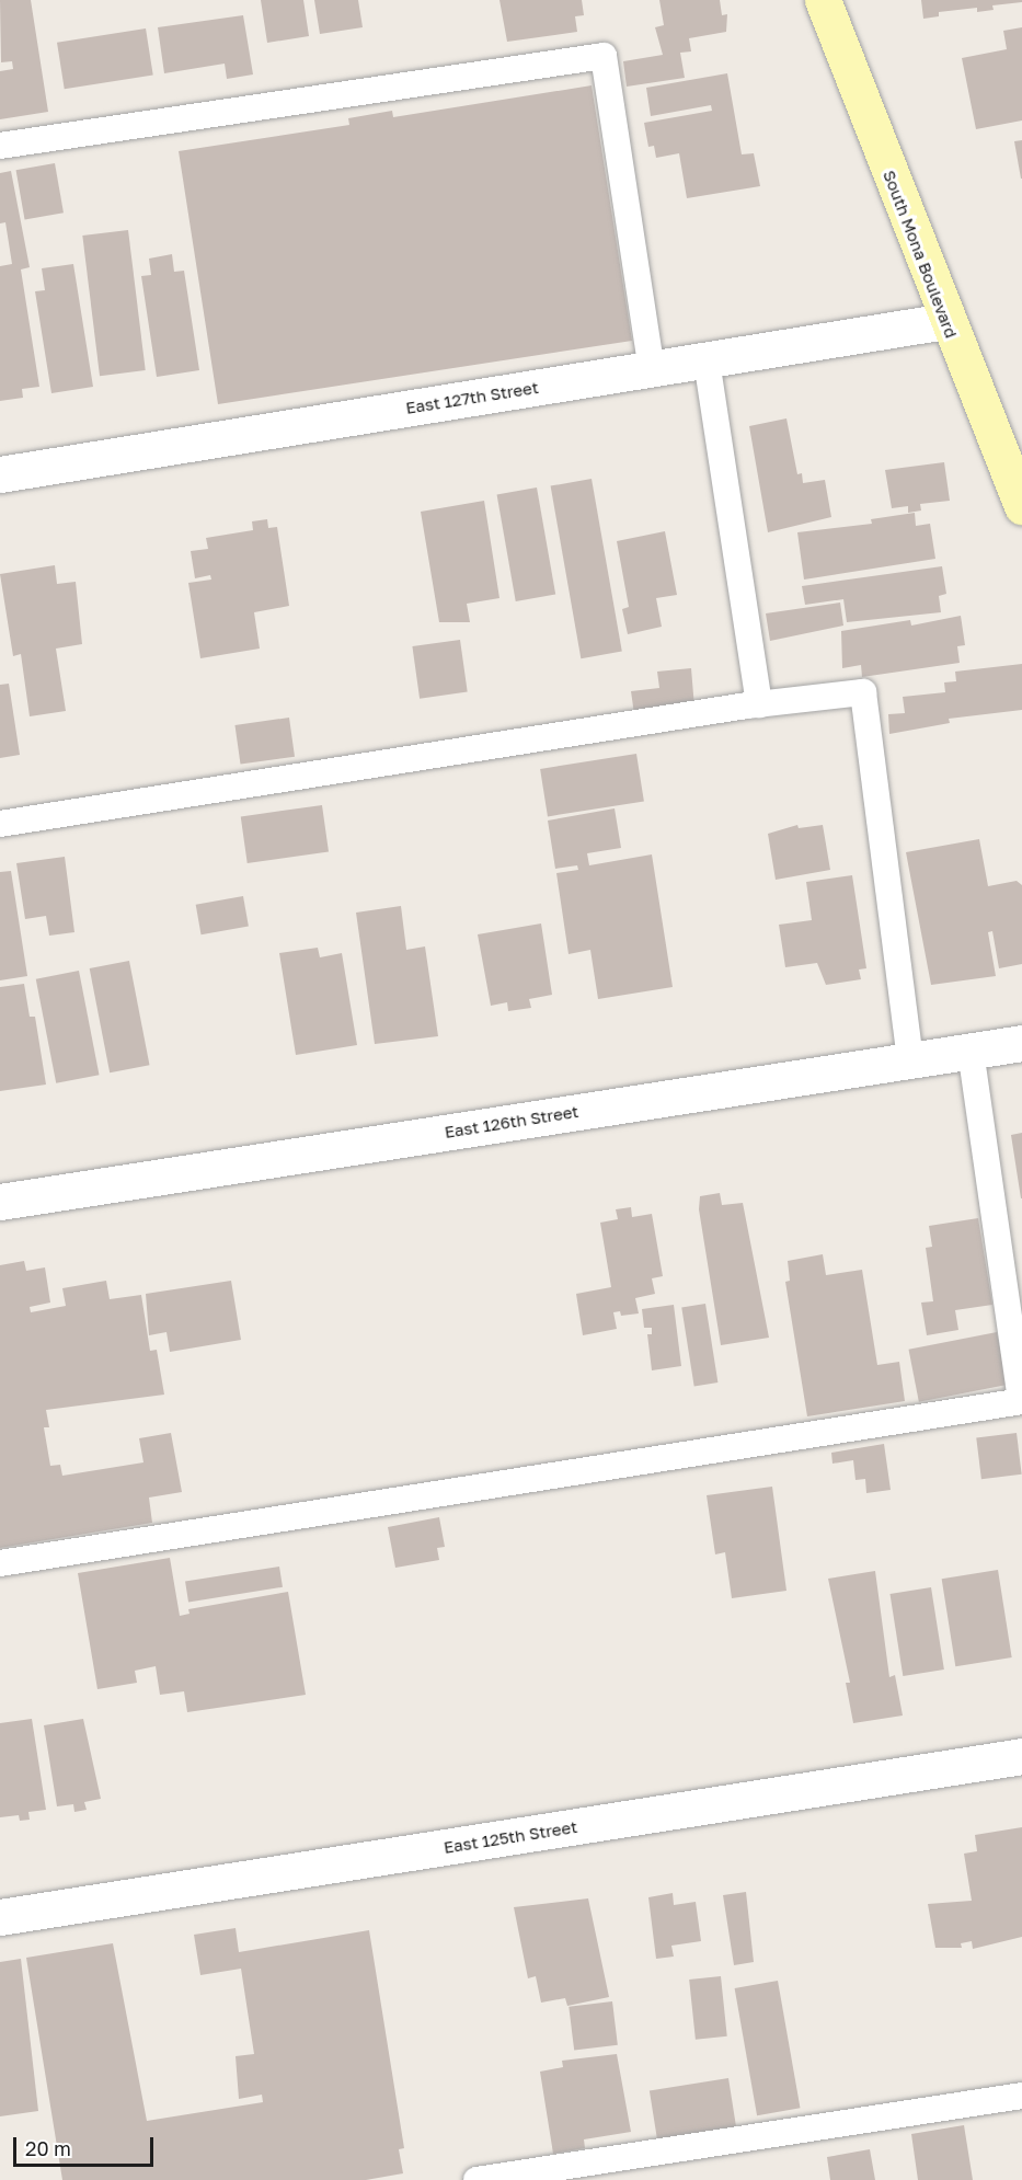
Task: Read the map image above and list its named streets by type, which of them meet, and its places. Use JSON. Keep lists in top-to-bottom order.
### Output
{
  "streets": {
    "street": [
      "South Mona Boulevard",
      "East 127th Street",
      "East 126th Street",
      "East 125th Street"
    ]
  },
  "crossings": [
    ["South Mona Boulevard", "East 127th Street"]
  ],
  "scale_bar": "20 m"
}
